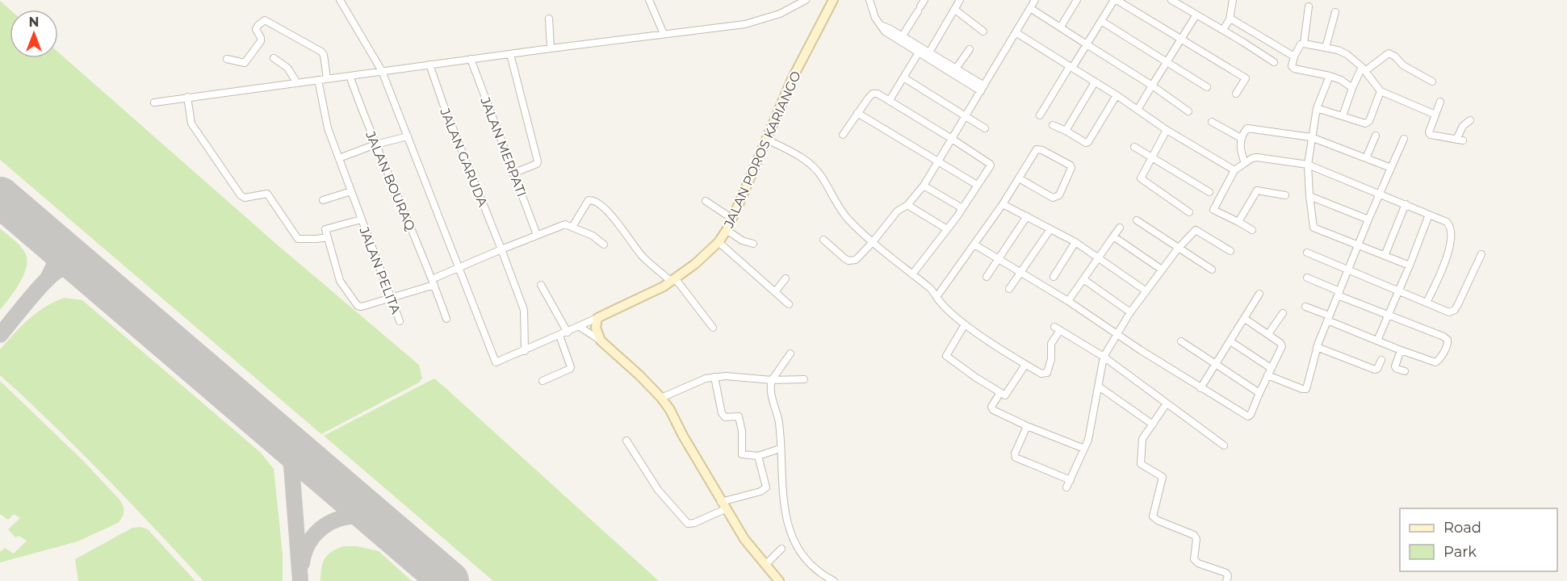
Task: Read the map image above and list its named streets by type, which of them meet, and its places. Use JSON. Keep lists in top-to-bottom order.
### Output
{
  "streets": {
    "main road": ["JALAN POROS KARIANGO"],
    "street": [
      "JALAN MERPATI",
      "JALAN GARUDA",
      "JALAN BOURAQ",
      "JALAN PELITA"
    ]
  },
  "legend": ["Road", "Park"],
  "north": "top"
}
